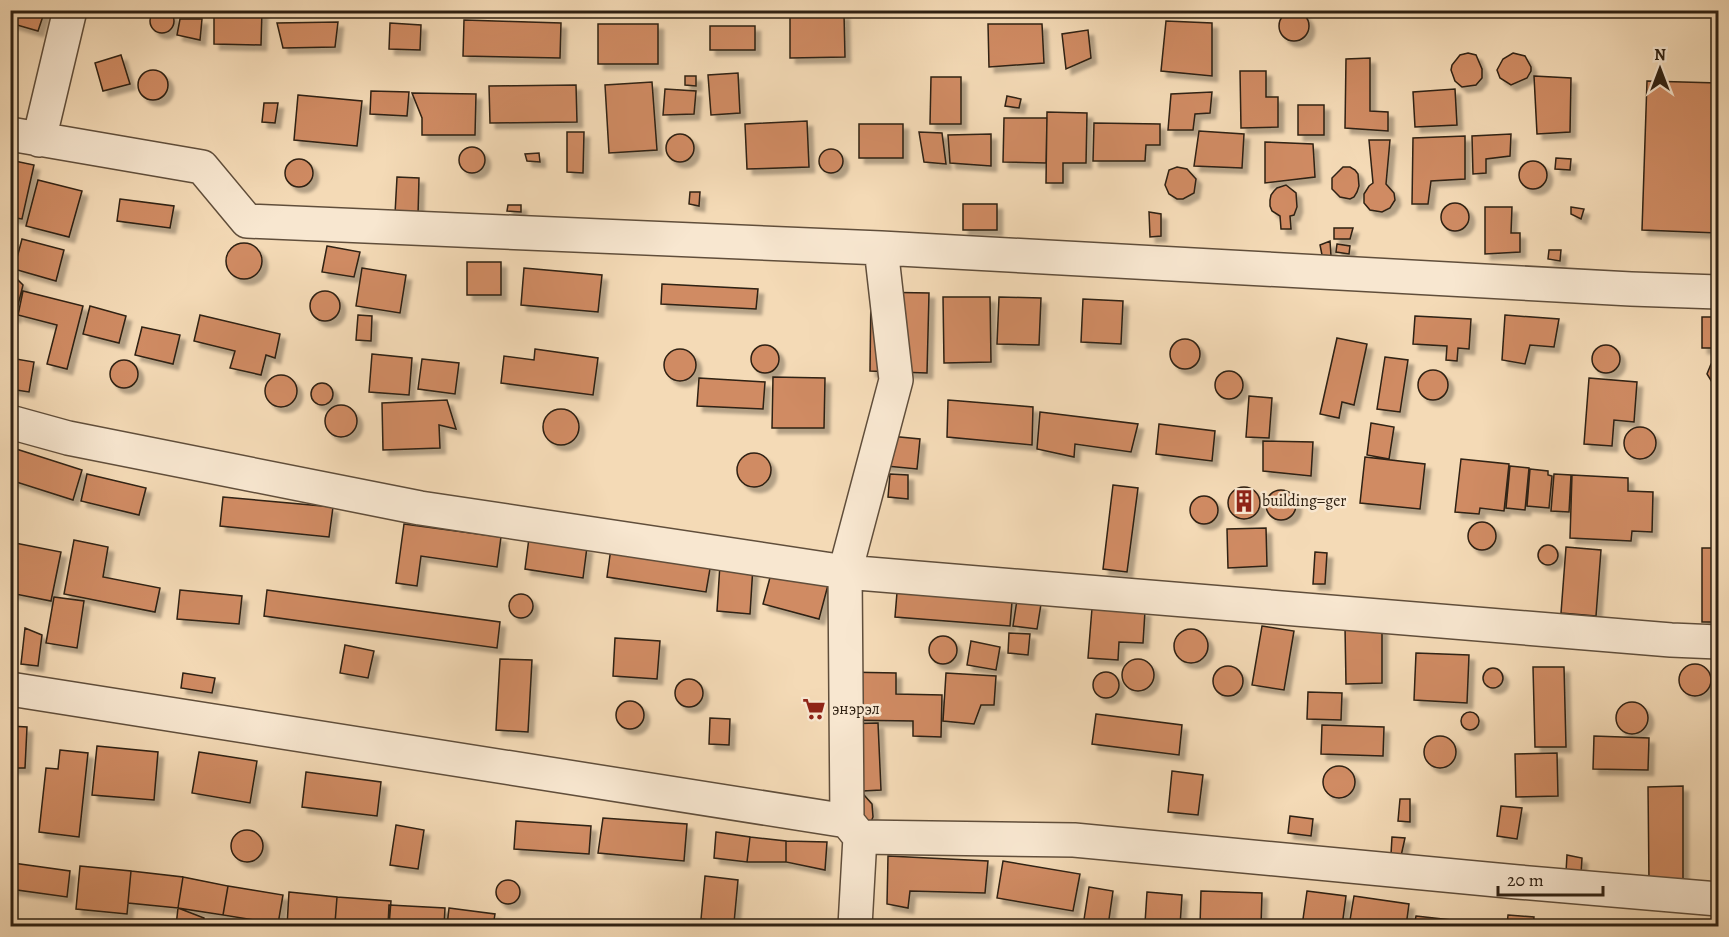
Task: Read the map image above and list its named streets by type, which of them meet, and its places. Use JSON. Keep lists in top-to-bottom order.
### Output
{
  "places": {
    "building": ["building=ger"],
    "supermarket": ["энэрэл"]
  },
  "scale_bar": "20 m",
  "north": "top"
}
